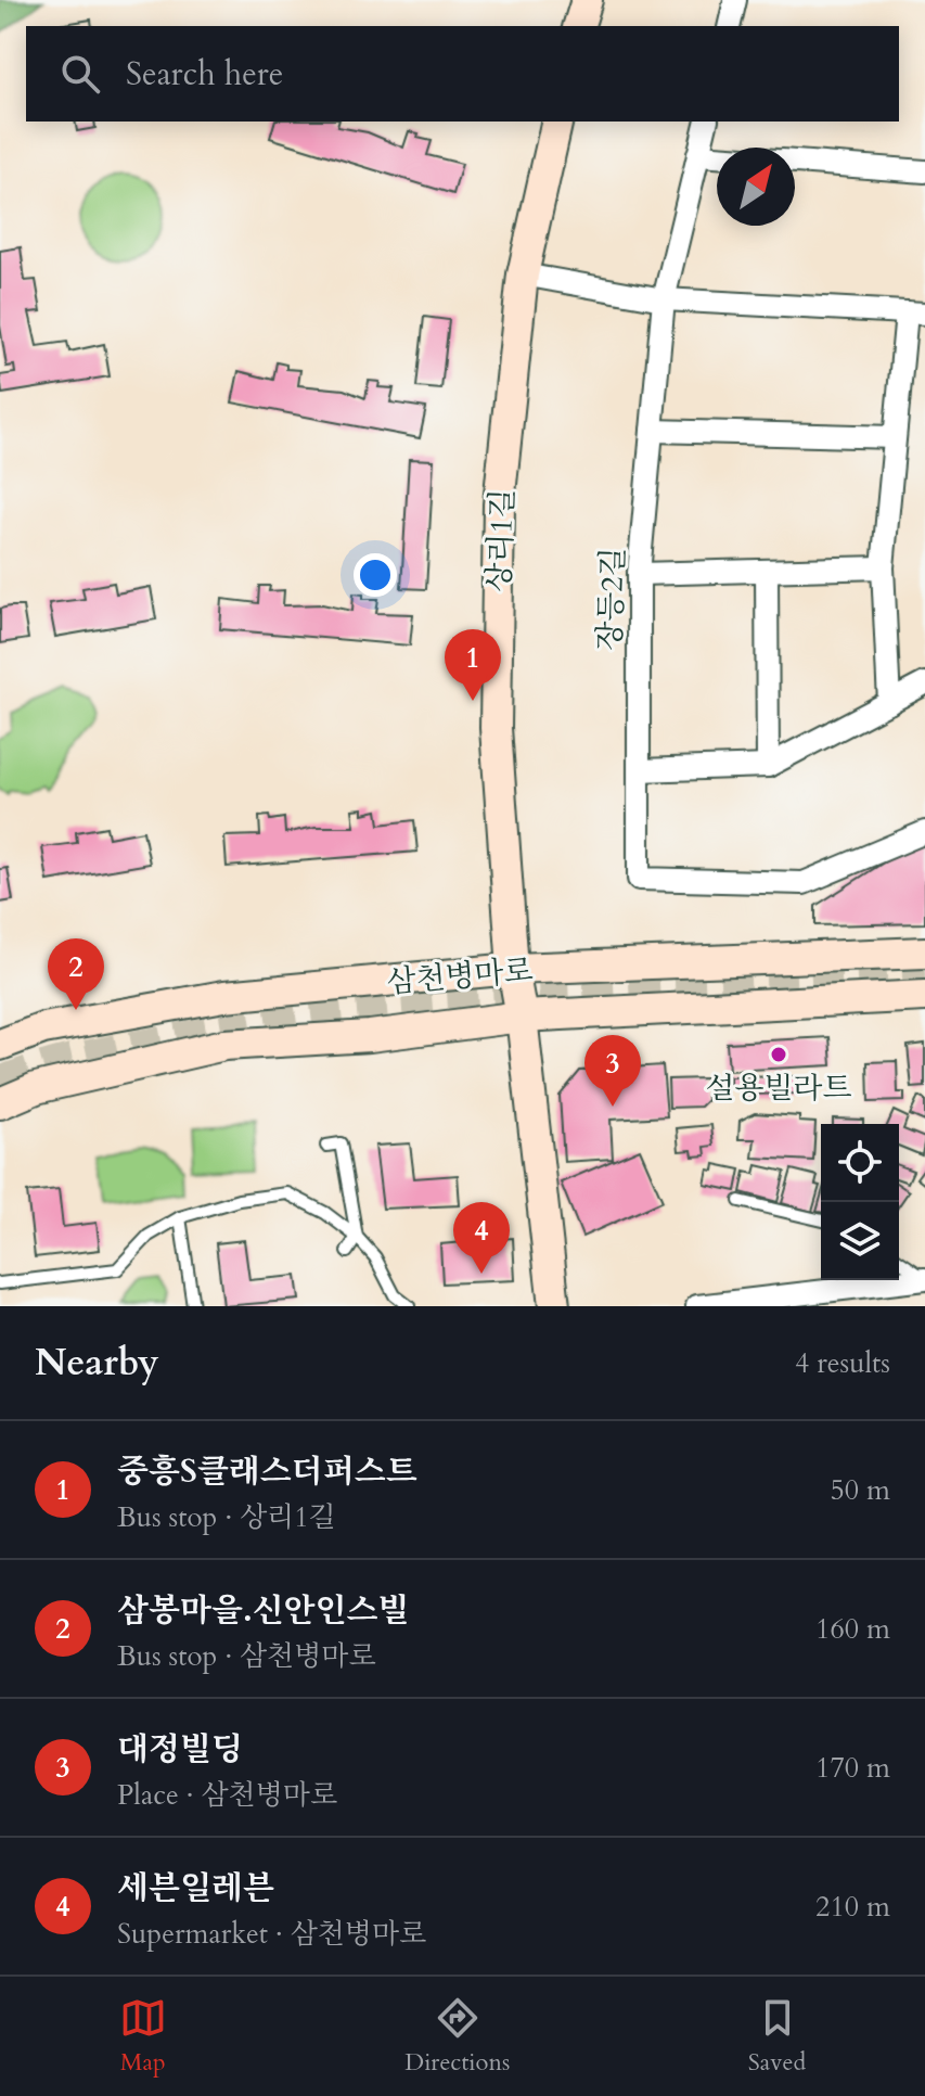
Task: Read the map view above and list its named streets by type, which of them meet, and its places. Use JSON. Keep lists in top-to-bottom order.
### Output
{
  "streets": {
    "main road": ["상리1길", "삼천병마로"],
    "street": ["장등2길"]
  },
  "crossings": [
    ["상리1길", "삼천병마로"]
  ],
  "places": ["설용빌라트"],
  "north": "top right",
  "page": {
    "search": "Search here",
    "pins": [
      "1",
      "2",
      "3",
      "4"
    ],
    "heading": ["Nearby", "4 results"],
    "list": [
      {
        "mark": "1",
        "name": "중흥S클래스더퍼스트",
        "note": "Bus stop · 상리1길",
        "value": "50 m"
      },
      {
        "mark": "2",
        "name": "삼봉마을.신안인스빌",
        "note": "Bus stop · 삼천병마로",
        "value": "160 m"
      },
      {
        "mark": "3",
        "name": "대정빌딩",
        "note": "Place · 삼천병마로",
        "value": "170 m"
      },
      {
        "mark": "4",
        "name": "세븐일레븐",
        "note": "Supermarket · 삼천병마로",
        "value": "210 m"
      }
    ],
    "nav": ["Map", "Directions", "Saved"]
  }
}
